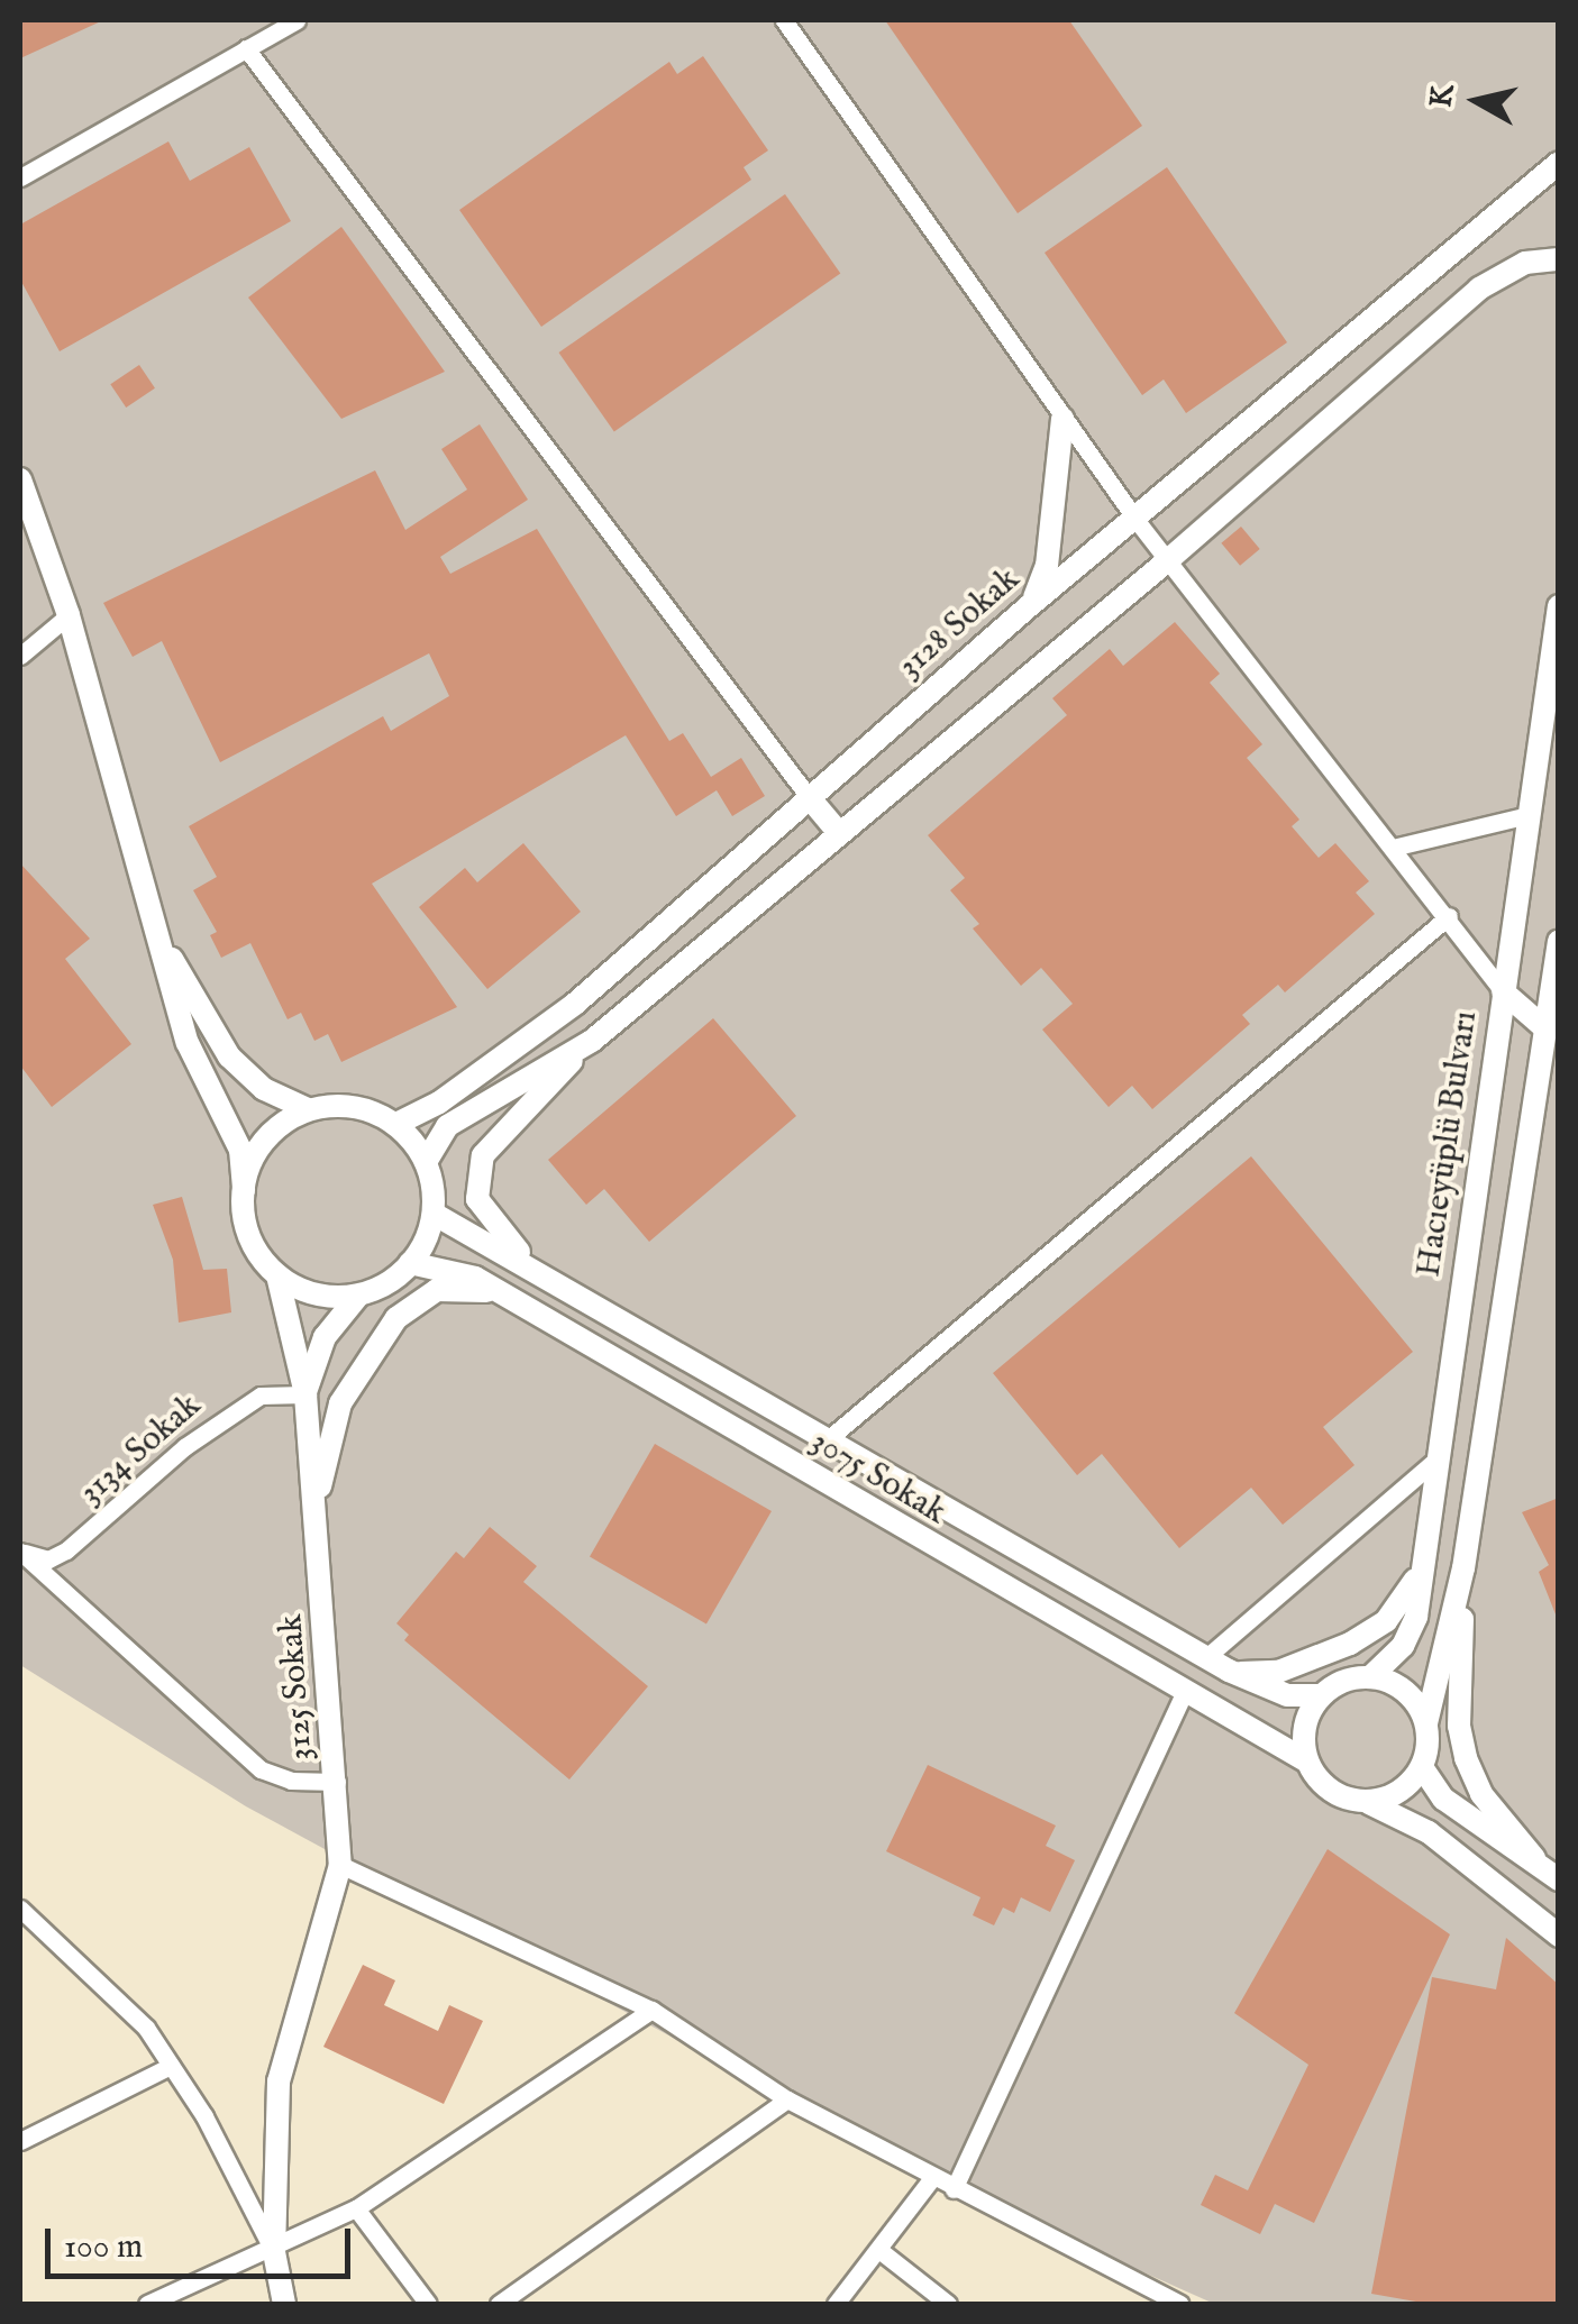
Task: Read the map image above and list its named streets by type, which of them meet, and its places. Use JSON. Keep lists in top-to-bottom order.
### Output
{
  "streets": {
    "street": [
      "3128 Sokak",
      "Hacıeyüplü Bulvarı",
      "3134 Sokak",
      "3075 Sokak",
      "3125 Sokak"
    ]
  },
  "crossings": [
    ["3128 Sokak", "3075 Sokak"],
    ["3128 Sokak", "3125 Sokak"],
    ["Hacıeyüplü Bulvarı", "3075 Sokak"],
    ["3134 Sokak", "3125 Sokak"],
    ["3075 Sokak", "3125 Sokak"]
  ],
  "scale_bar": "100 m",
  "north": "left"
}
